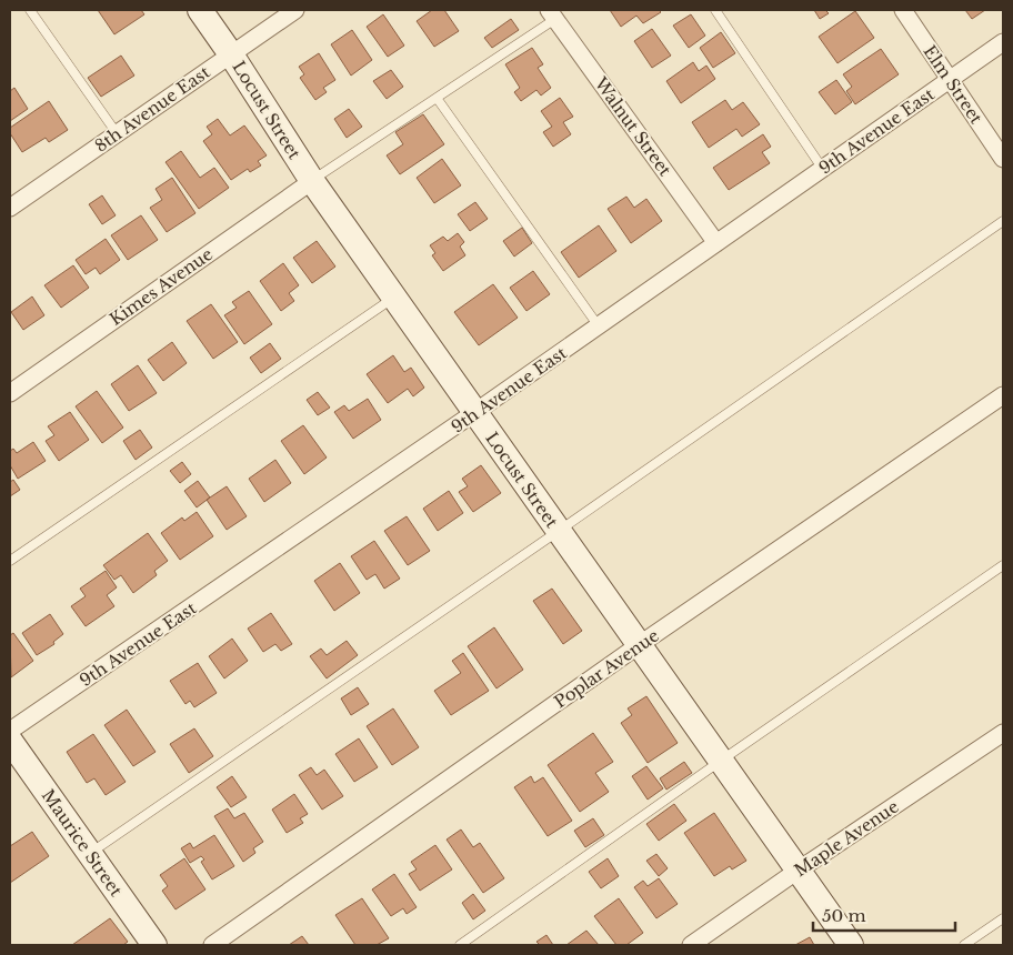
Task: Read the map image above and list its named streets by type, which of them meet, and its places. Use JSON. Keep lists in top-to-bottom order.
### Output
{
  "streets": {
    "street": [
      "Elm Street",
      "8th Avenue East",
      "Locust Street",
      "Walnut Street",
      "9th Avenue East",
      "Kimes Avenue",
      "Poplar Avenue",
      "Maple Avenue",
      "Maurice Street"
    ]
  },
  "crossings": [
    ["Elm Street", "9th Avenue East"],
    ["8th Avenue East", "Locust Street"],
    ["Locust Street", "9th Avenue East"],
    ["Locust Street", "Kimes Avenue"],
    ["Locust Street", "Poplar Avenue"],
    ["Locust Street", "Maple Avenue"],
    ["Walnut Street", "9th Avenue East"]
  ],
  "scale_bar": "50 m"
}
